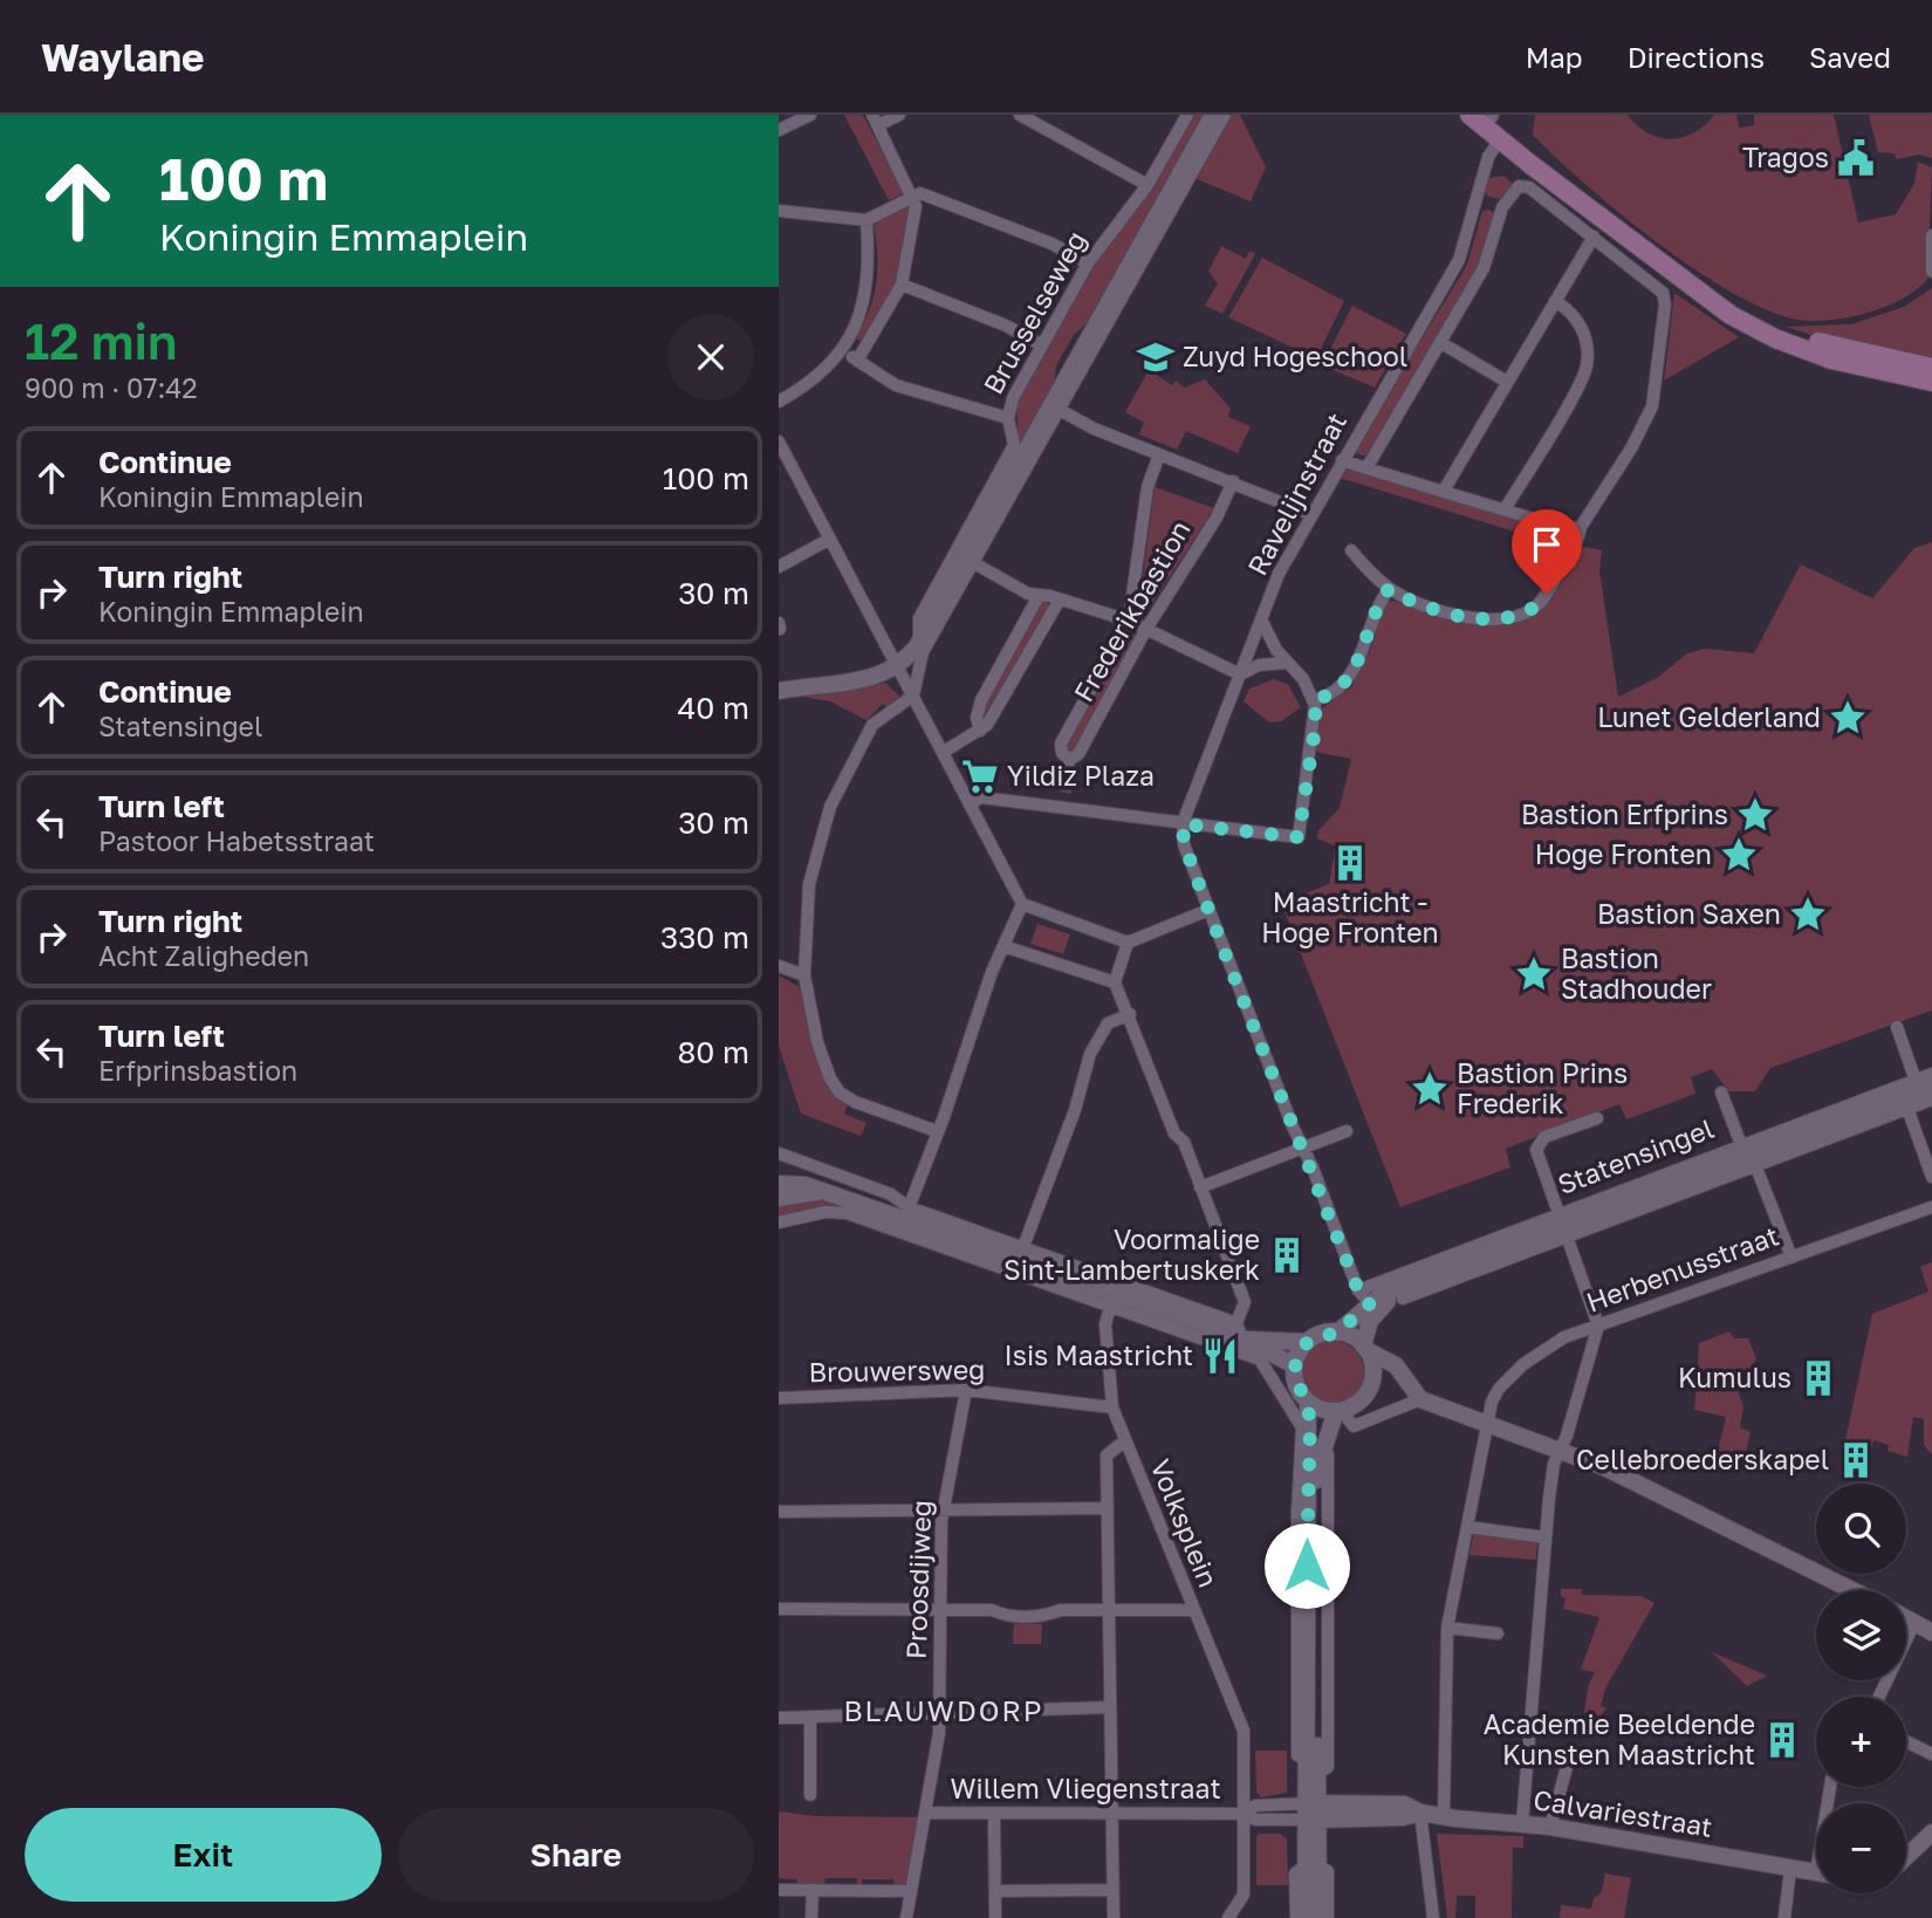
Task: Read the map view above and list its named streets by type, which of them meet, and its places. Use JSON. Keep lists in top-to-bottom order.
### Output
{
  "streets": {
    "main road": ["Brusselseweg", "Statensingel", "Calvariestraat"],
    "street": [
      "Ravelijnstraat",
      "Frederikbastion",
      "Herbenusstraat",
      "Brouwersweg",
      "Volksplein",
      "Proosdijweg",
      "Willem Vliegenstraat"
    ]
  },
  "crossings": [
    ["Herbenusstraat", "Calvariestraat"],
    ["Brouwersweg", "Volksplein"],
    ["Brouwersweg", "Proosdijweg"],
    ["Proosdijweg", "Willem Vliegenstraat"],
    ["Willem Vliegenstraat", "Calvariestraat"]
  ],
  "districts": ["BLAUWDORP"],
  "places": {
    "public building": ["Tragos"],
    "school or university": ["Zuyd Hogeschool"],
    "place": [
      "Lunet Gelderland",
      "Bastion Erfprins",
      "Hoge Fronten",
      "Bastion Saxen",
      "Bastion Stadhouder",
      "Bastion Prins Frederik"
    ],
    "supermarket": ["Yildiz Plaza"],
    "building": [
      "Maastricht - Hoge Fronten",
      "Voormalige Sint-Lambertuskerk",
      "Kumulus",
      "Cellebroederskapel",
      "Academie Beeldende Kunsten Maastricht"
    ],
    "restaurant": ["Isis Maastricht"]
  },
  "page": {
    "header": "Waylane",
    "nav": ["Map", "Directions", "Saved"],
    "turn": ["100 m", "Koningin Emmaplein"],
    "heading": ["12 min", "900 m · 07:42"],
    "list": [
      {
        "name": "Continue",
        "note": "Koningin Emmaplein",
        "value": "100 m"
      },
      {
        "name": "Turn right",
        "note": "Koningin Emmaplein",
        "value": "30 m"
      },
      {
        "name": "Continue",
        "note": "Statensingel",
        "value": "40 m"
      },
      {
        "name": "Turn left",
        "note": "Pastoor Habetsstraat",
        "value": "30 m"
      },
      {
        "name": "Turn right",
        "note": "Acht Zaligheden",
        "value": "330 m"
      },
      {
        "name": "Turn left",
        "note": "Erfprinsbastion",
        "value": "80 m"
      }
    ],
    "map_buttons": ["+", "−"],
    "buttons": ["Exit", "Share"]
  }
}
